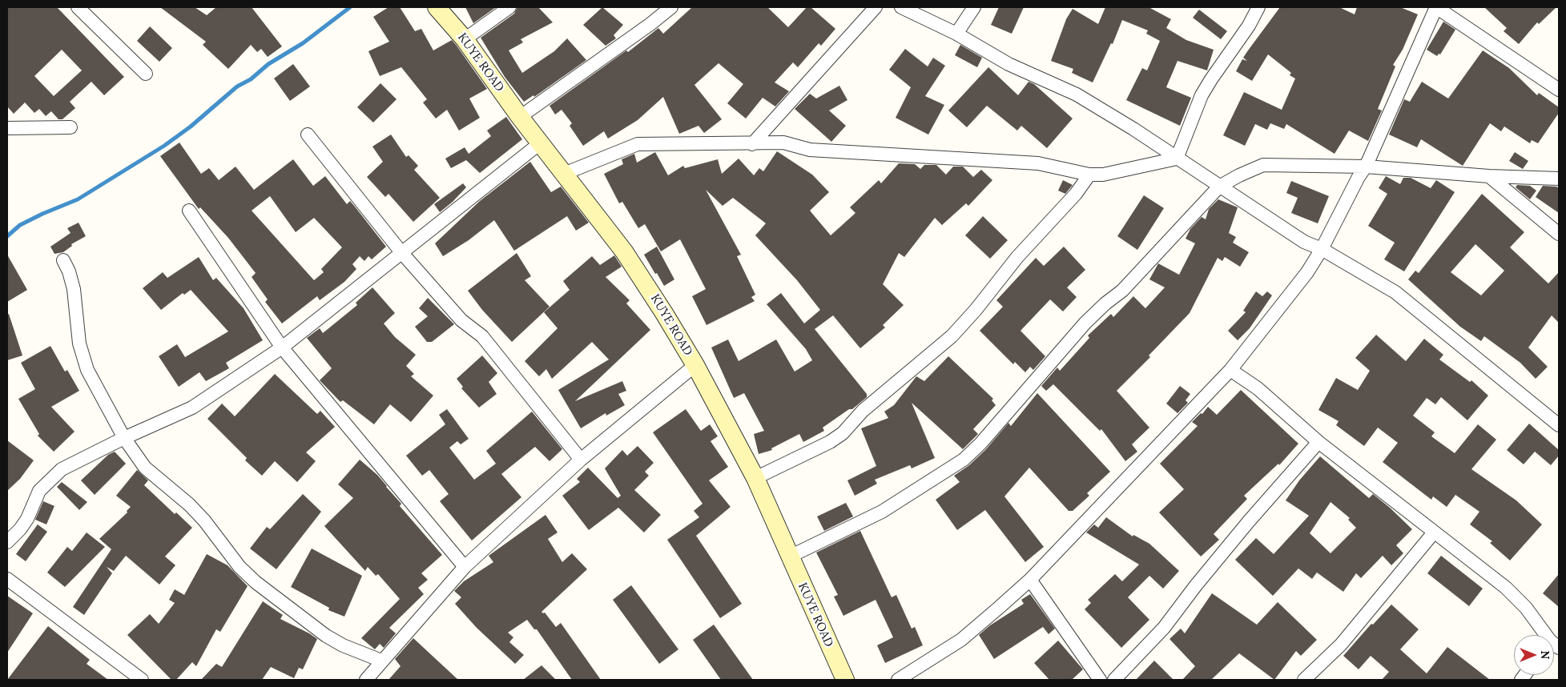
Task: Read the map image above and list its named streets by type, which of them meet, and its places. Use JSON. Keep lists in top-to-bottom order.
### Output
{
  "streets": {
    "street": ["KUYE ROAD"]
  },
  "north": "right"
}
